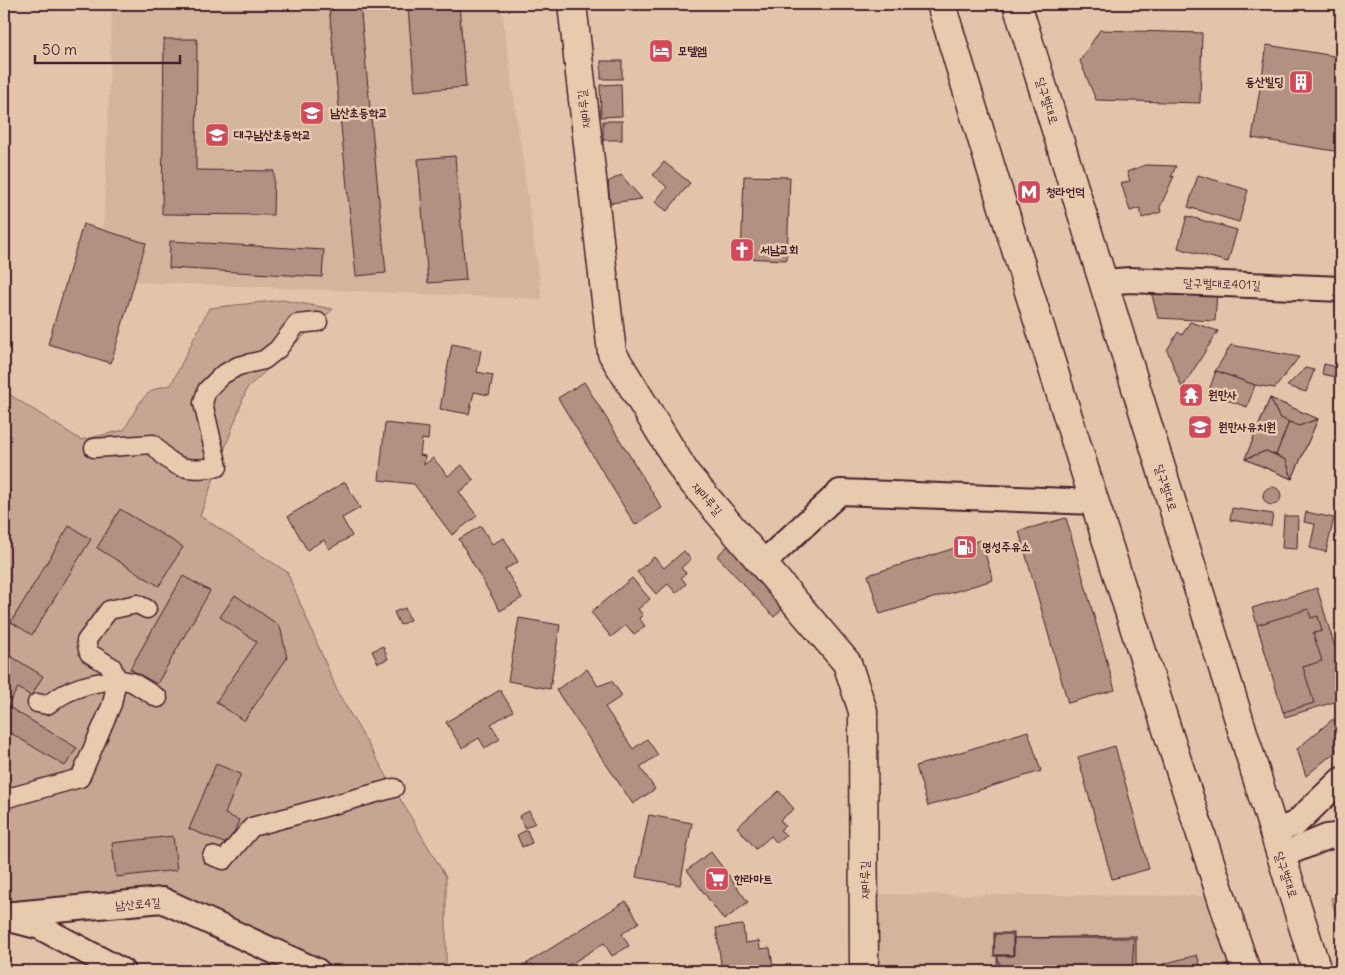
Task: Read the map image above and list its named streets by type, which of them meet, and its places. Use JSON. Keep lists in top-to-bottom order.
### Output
{
  "streets": {
    "main road": ["달구벌대로", "재마루길"],
    "street": ["달구벌대로401길", "남산로4길"]
  },
  "crossings": [
    ["달구벌대로", "달구벌대로401길"]
  ],
  "places": {
    "hotel": ["모텔엠"],
    "building": ["동산빌딩"],
    "school or university": ["남산초등학교", "대구남산초등학교", "원만사유치원"],
    "metro station": ["청라언덕"],
    "church": ["서남교회"],
    "temple": ["원만사"],
    "fuel station": ["명성주유소"],
    "supermarket": ["한라마트"]
  },
  "scale_bar": "50 m"
}
